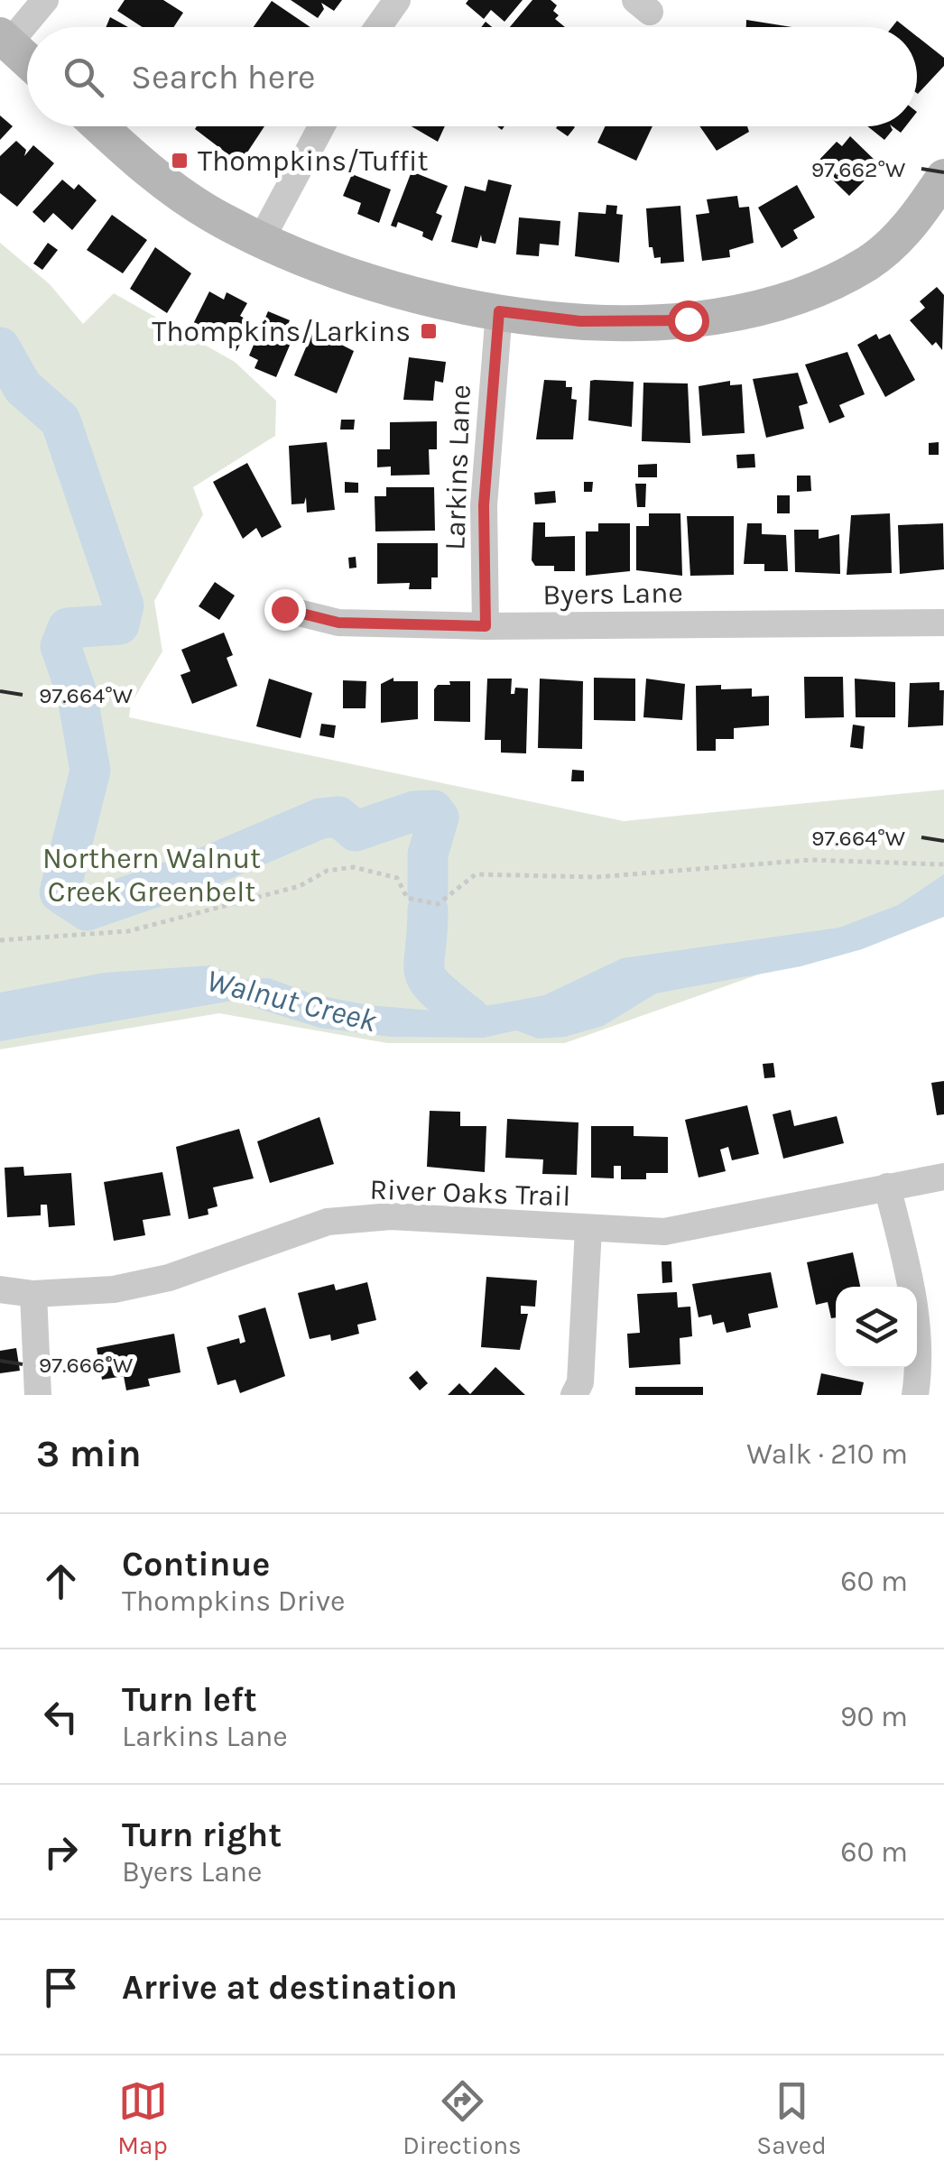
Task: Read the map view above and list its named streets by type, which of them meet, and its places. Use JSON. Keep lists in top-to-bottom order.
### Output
{
  "streets": {
    "street": ["Larkins Lane", "Byers Lane", "River Oaks Trail"]
  },
  "crossings": [
    ["Larkins Lane", "Byers Lane"]
  ],
  "water": ["Walnut Creek"],
  "parks": ["Northern Walnut Creek Greenbelt"],
  "places": {
    "transit": ["Thompkins/Tuffit", "Thompkins/Larkins"]
  },
  "page": {
    "search": "Search here",
    "heading": ["3 min", "Walk · 210 m"],
    "list": [
      ["Continue", "Thompkins Drive", "60 m"],
      ["Turn left", "Larkins Lane", "90 m"],
      ["Turn right", "Byers Lane", "60 m"],
      "Arrive at destination"
    ],
    "nav": ["Map", "Directions", "Saved"]
  },
  "coordinates": ["97.662°W", "97.664°W", "97.666°W"]
}
